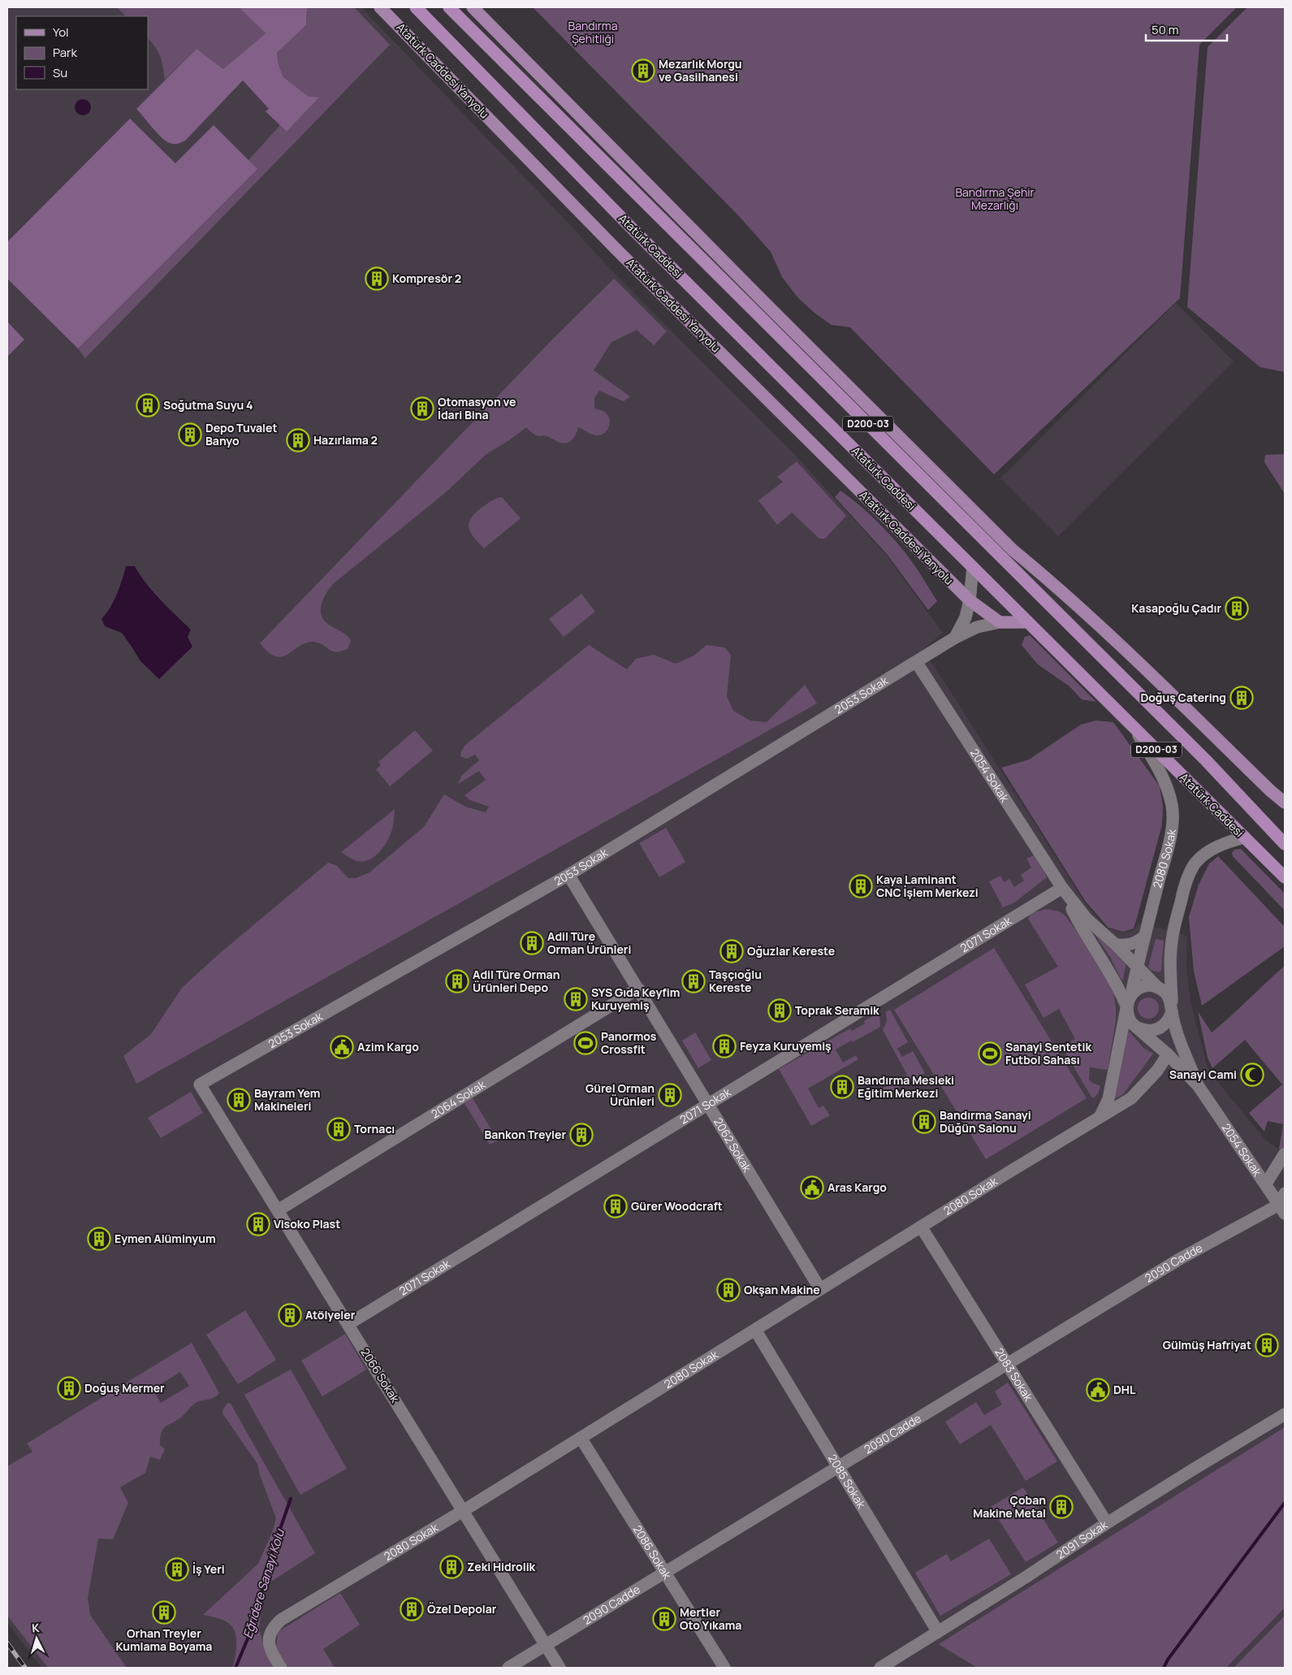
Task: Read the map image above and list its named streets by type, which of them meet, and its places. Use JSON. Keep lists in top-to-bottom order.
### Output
{
  "streets": {
    "highway": ["Atatürk Caddesi", "D200-03"],
    "main road": ["Atatürk Caddesi Yanyolu"],
    "street": [
      "2053 Sokak",
      "2054 Sokak",
      "2080 Sokak",
      "2071 Sokak",
      "2064 Sokak",
      "2062 Sokak",
      "2090 Cadde",
      "2066 Sokak",
      "2083 Sokak",
      "2085 Sokak",
      "2091 Sokak",
      "2086 Sokak"
    ]
  },
  "crossings": [
    ["Atatürk Caddesi Yanyolu", "2053 Sokak"],
    ["Atatürk Caddesi", "2080 Sokak"],
    ["2053 Sokak", "2054 Sokak"],
    ["2053 Sokak", "2062 Sokak"],
    ["2053 Sokak", "2066 Sokak"],
    ["2054 Sokak", "2080 Sokak"],
    ["2054 Sokak", "2071 Sokak"],
    ["2054 Sokak", "2090 Cadde"],
    ["2080 Sokak", "2062 Sokak"],
    ["2080 Sokak", "2066 Sokak"],
    ["2080 Sokak", "2083 Sokak"],
    ["2080 Sokak", "2085 Sokak"],
    ["2080 Sokak", "2086 Sokak"],
    ["2071 Sokak", "2062 Sokak"],
    ["2071 Sokak", "2066 Sokak"],
    ["2064 Sokak", "2062 Sokak"],
    ["2064 Sokak", "2066 Sokak"],
    ["2090 Cadde", "2066 Sokak"],
    ["2090 Cadde", "2083 Sokak"],
    ["2090 Cadde", "2085 Sokak"],
    ["2090 Cadde", "2086 Sokak"],
    ["2083 Sokak", "2091 Sokak"],
    ["2085 Sokak", "2091 Sokak"]
  ],
  "water": ["Eğridere Sanayi Kolu"],
  "parks": ["Bandırma Şehitliği", "Bandırma Şehir Mezarlığı"],
  "places": {
    "building": [
      "Mezarlık Morgu ve Gasilhanesi",
      "Kompresör 2",
      "Soğutma Suyu 4",
      "Otomasyon ve İdari Bina",
      "Depo Tuvalet Banyo",
      "Hazırlama 2",
      "Kasapoğlu Çadır",
      "Doğuş Catering",
      "Kaya Laminant CNC İşlem Merkezi",
      "Adil Türe Orman Ürünleri",
      "Oğuzlar Kereste",
      "Adil Türe Orman Ürünleri Depo",
      "Taşçıoğlu Kereste",
      "SYS Gıda Keyfim Kuruyemiş",
      "Toprak Seramik",
      "Feyza Kuruyemiş",
      "Bandırma Mesleki Eğitim Merkezi",
      "Gürel Orman Ürünleri",
      "Bayram Yem Makineleri",
      "Bandırma Sanayi Düğün Salonu",
      "Tornacı",
      "Bankon Treyler",
      "Gürer Woodcraft",
      "Visoko Plast",
      "Eymen Alüminyum",
      "Okşan Makine",
      "Atölyeler",
      "Gülmüş Hafriyat",
      "Doğuş Mermer",
      "Çoban Makine Metal",
      "Zeki Hidrolik",
      "İş Yeri",
      "Özel Depolar",
      "Orhan Treyler Kumlama Boyama",
      "Mertler Oto Yıkama"
    ],
    "sports": ["Panormos Crossfit", "Sanayi Sentetik Futbol Sahası"],
    "public building": ["Azim Kargo", "Aras Kargo", "DHL"],
    "mosque": ["Sanayi Cami"]
  },
  "legend": ["Yol", "Park", "Su"],
  "scale_bar": "50 m",
  "north": "top"
}
